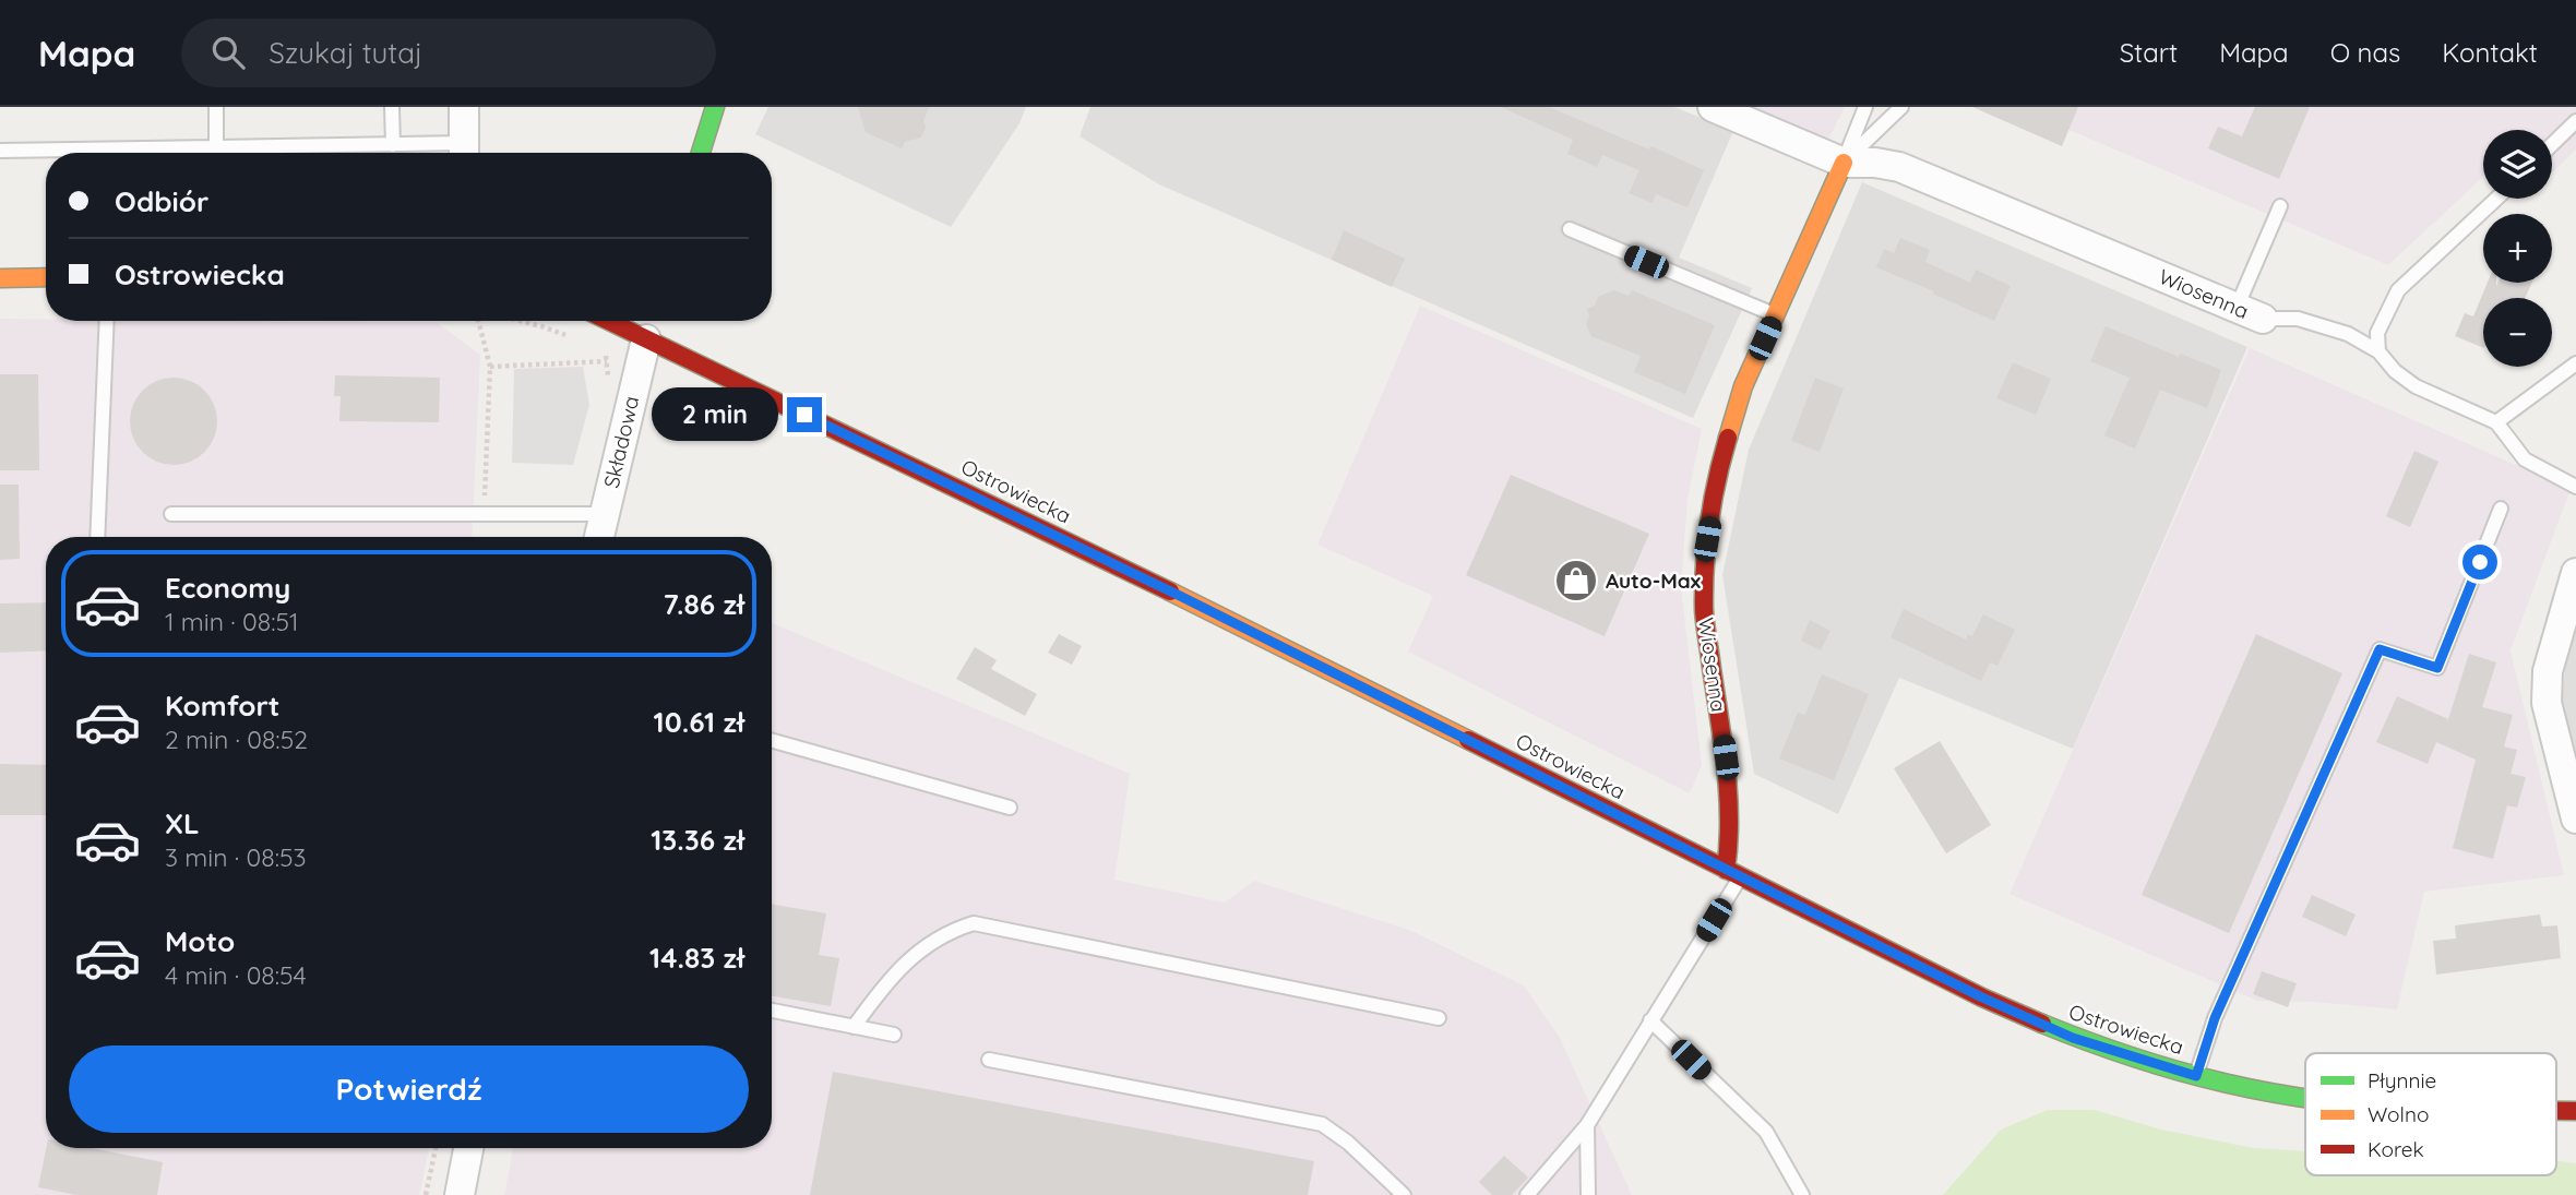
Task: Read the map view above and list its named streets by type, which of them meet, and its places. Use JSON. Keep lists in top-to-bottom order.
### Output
{
  "streets": {
    "main road": ["Wiosenna", "Ostrowiecka"],
    "street": ["Składowa"]
  },
  "crossings": [
    ["Wiosenna", "Ostrowiecka"],
    ["Składowa", "Ostrowiecka"]
  ],
  "places": {
    "shop": ["Auto-Max"]
  },
  "legend": ["Płynnie", "Wolno", "Korek"],
  "page": {
    "header": "Mapa",
    "search": "Szukaj tutaj",
    "nav": [
      "Start",
      "Mapa",
      "O nas",
      "Kontakt"
    ],
    "map_buttons": ["+", "−"],
    "banner": ["Odbiór", "Ostrowiecka"],
    "bubble": "2 min",
    "list": [
      {
        "name": "Economy",
        "note": "1 min · 08:51",
        "value": "7.86 zł"
      },
      {
        "name": "Komfort",
        "note": "2 min · 08:52",
        "value": "10.61 zł"
      },
      {
        "name": "XL",
        "note": "3 min · 08:53",
        "value": "13.36 zł"
      },
      {
        "name": "Moto",
        "note": "4 min · 08:54",
        "value": "14.83 zł"
      }
    ],
    "buttons": "Potwierdź"
  }
}
